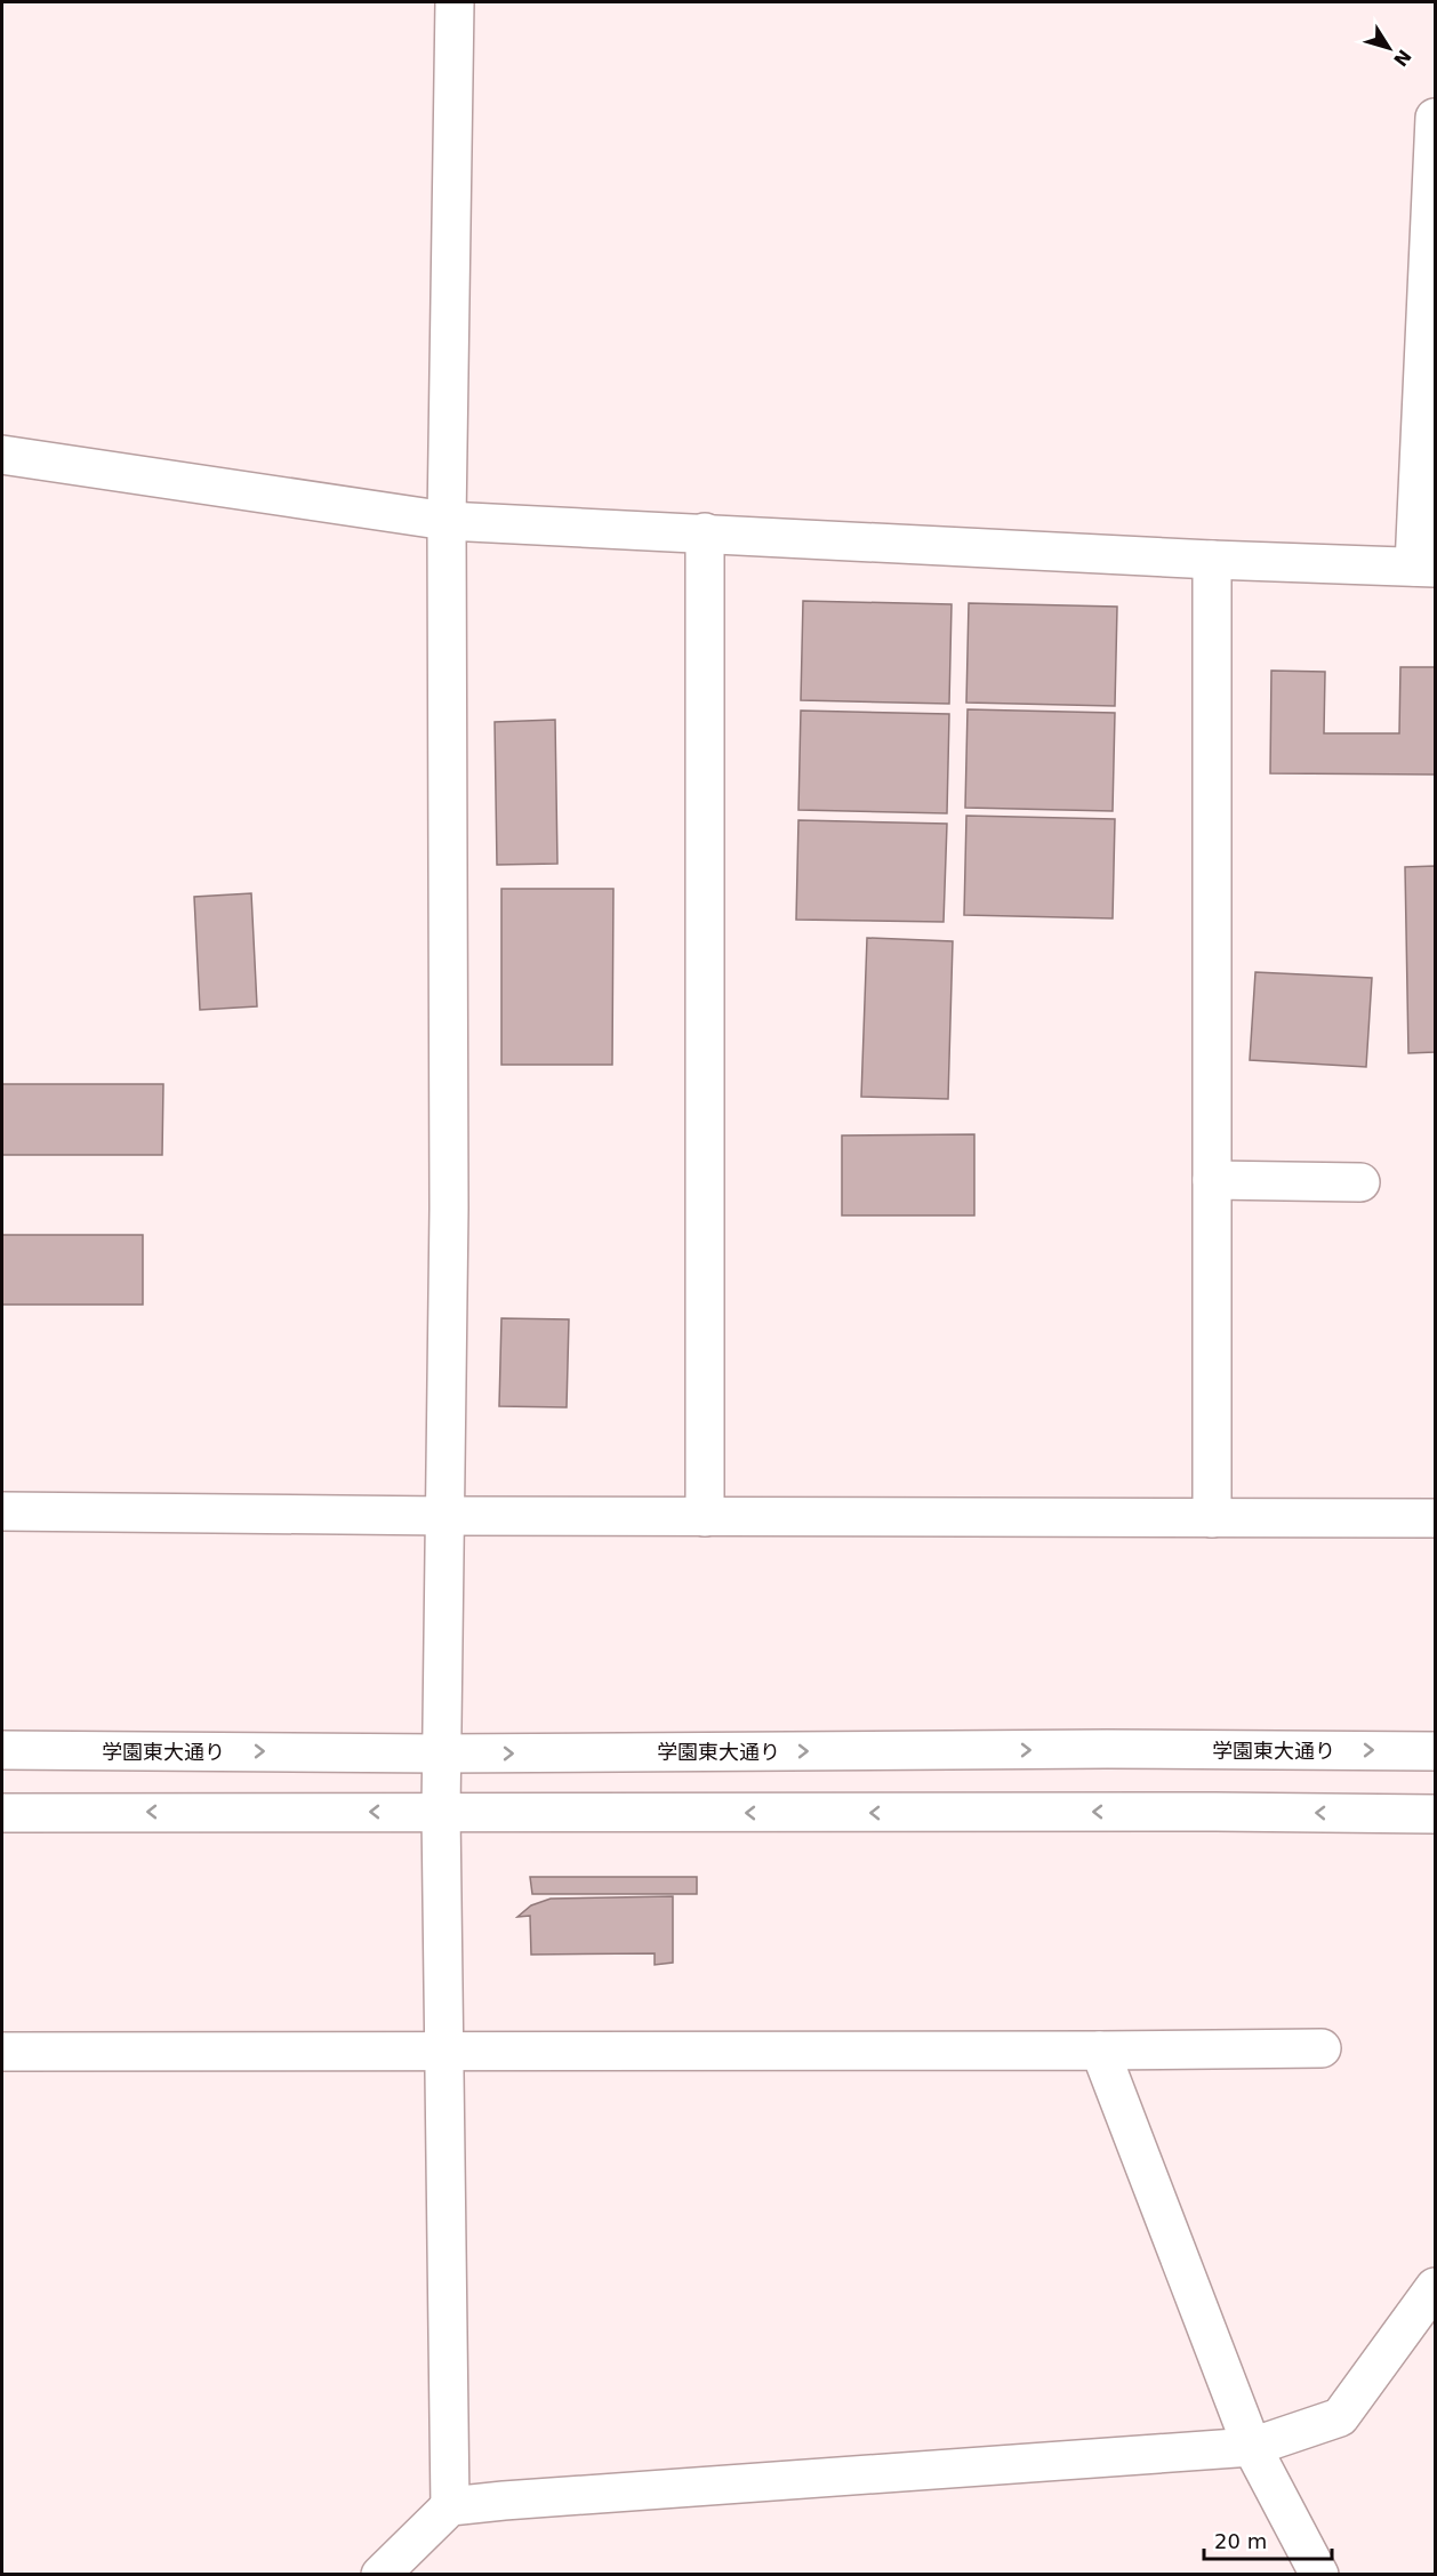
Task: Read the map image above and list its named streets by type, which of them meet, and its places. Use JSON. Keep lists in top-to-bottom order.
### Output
{
  "streets": {
    "street": ["学園東大通り"]
  },
  "scale_bar": "20 m",
  "north": "bottom right"
}
